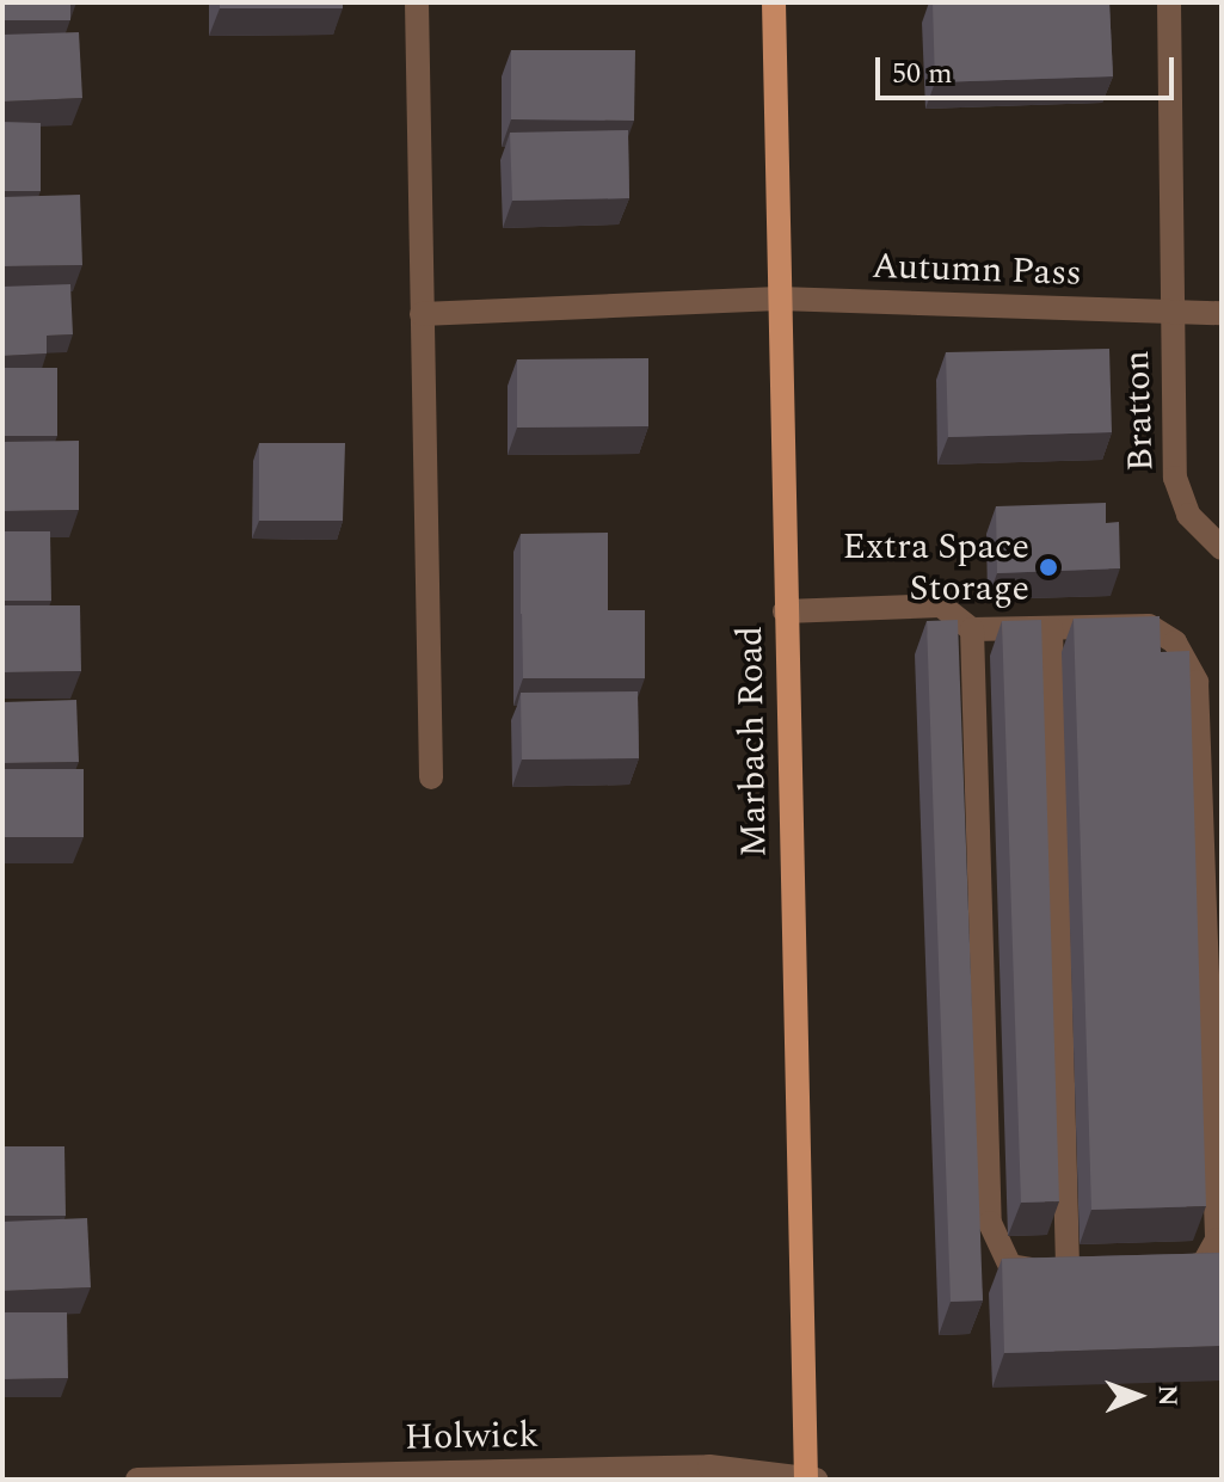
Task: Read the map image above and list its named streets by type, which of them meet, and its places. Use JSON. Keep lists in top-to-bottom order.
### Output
{
  "streets": {
    "main road": ["Marbach Road"],
    "street": ["Autumn Pass", "Bratton", "Holwick"]
  },
  "crossings": [
    ["Autumn Pass", "Bratton"],
    ["Autumn Pass", "Marbach Road"],
    ["Marbach Road", "Holwick"]
  ],
  "places": ["Extra Space Storage"],
  "scale_bar": "50 m",
  "north": "right"
}
